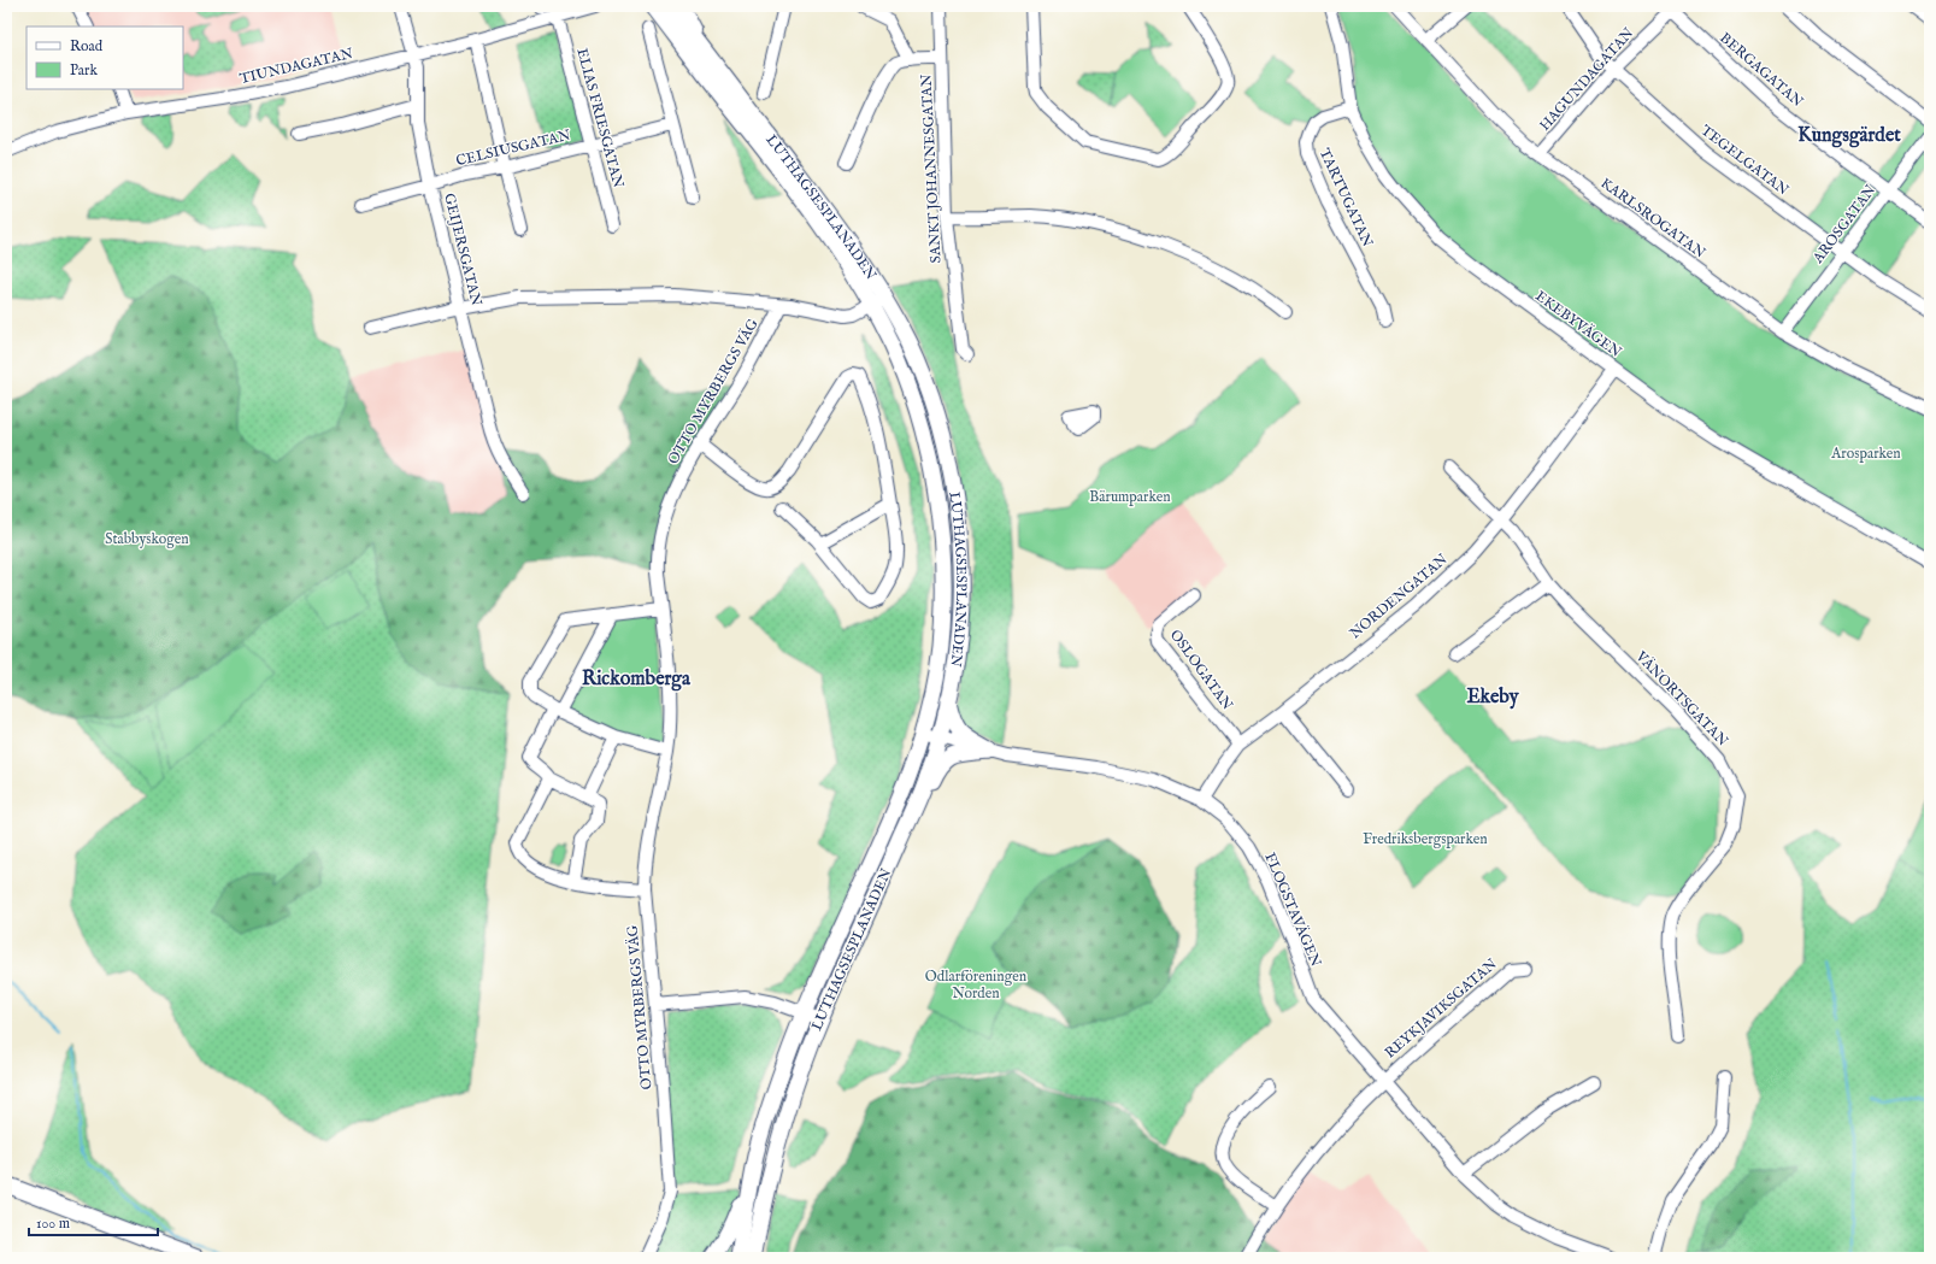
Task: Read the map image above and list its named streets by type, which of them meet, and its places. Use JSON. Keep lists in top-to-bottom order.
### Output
{
  "streets": {
    "main road": ["LUTHAGSESPLANADEN"],
    "street": [
      "TIUNDAGATAN",
      "BERGAGATAN",
      "HAGUNDAGATAN",
      "ELIAS FRIESGATAN",
      "CELSIUSGATAN",
      "TEGELGATAN",
      "SANKT JOHANNESGATAN",
      "TARTUGATAN",
      "KARLSROGATAN",
      "AROSGATAN",
      "GEIJERSGATAN",
      "EKEBYVÄGEN",
      "OTTO MYRBERGS VÄG",
      "NORDENGATAN",
      "OSLOGATAN",
      "VÄNORTSGATAN",
      "FLOGSTAVÄGEN",
      "REYKJAVIKSGATAN"
    ]
  },
  "crossings": [
    ["TIUNDAGATAN", "ELIAS FRIESGATAN"],
    ["TIUNDAGATAN", "GEIJERSGATAN"],
    ["BERGAGATAN", "HAGUNDAGATAN"],
    ["BERGAGATAN", "AROSGATAN"],
    ["HAGUNDAGATAN", "TEGELGATAN"],
    ["HAGUNDAGATAN", "KARLSROGATAN"],
    ["ELIAS FRIESGATAN", "CELSIUSGATAN"],
    ["CELSIUSGATAN", "GEIJERSGATAN"],
    ["TEGELGATAN", "AROSGATAN"],
    ["TARTUGATAN", "EKEBYVÄGEN"],
    ["LUTHAGSESPLANADEN", "FLOGSTAVÄGEN"],
    ["KARLSROGATAN", "AROSGATAN"],
    ["EKEBYVÄGEN", "NORDENGATAN"],
    ["NORDENGATAN", "OSLOGATAN"],
    ["NORDENGATAN", "VÄNORTSGATAN"],
    ["NORDENGATAN", "FLOGSTAVÄGEN"],
    ["FLOGSTAVÄGEN", "REYKJAVIKSGATAN"]
  ],
  "districts": ["Kungsgärdet", "Rickomberga", "Ekeby"],
  "parks": [
    "Arosparken",
    "Bärumparken",
    "Stabbyskogen",
    "Fredriksbergsparken",
    "Odlarföreningen Norden"
  ],
  "legend": ["Road", "Park"],
  "scale_bar": "100 m"
}
